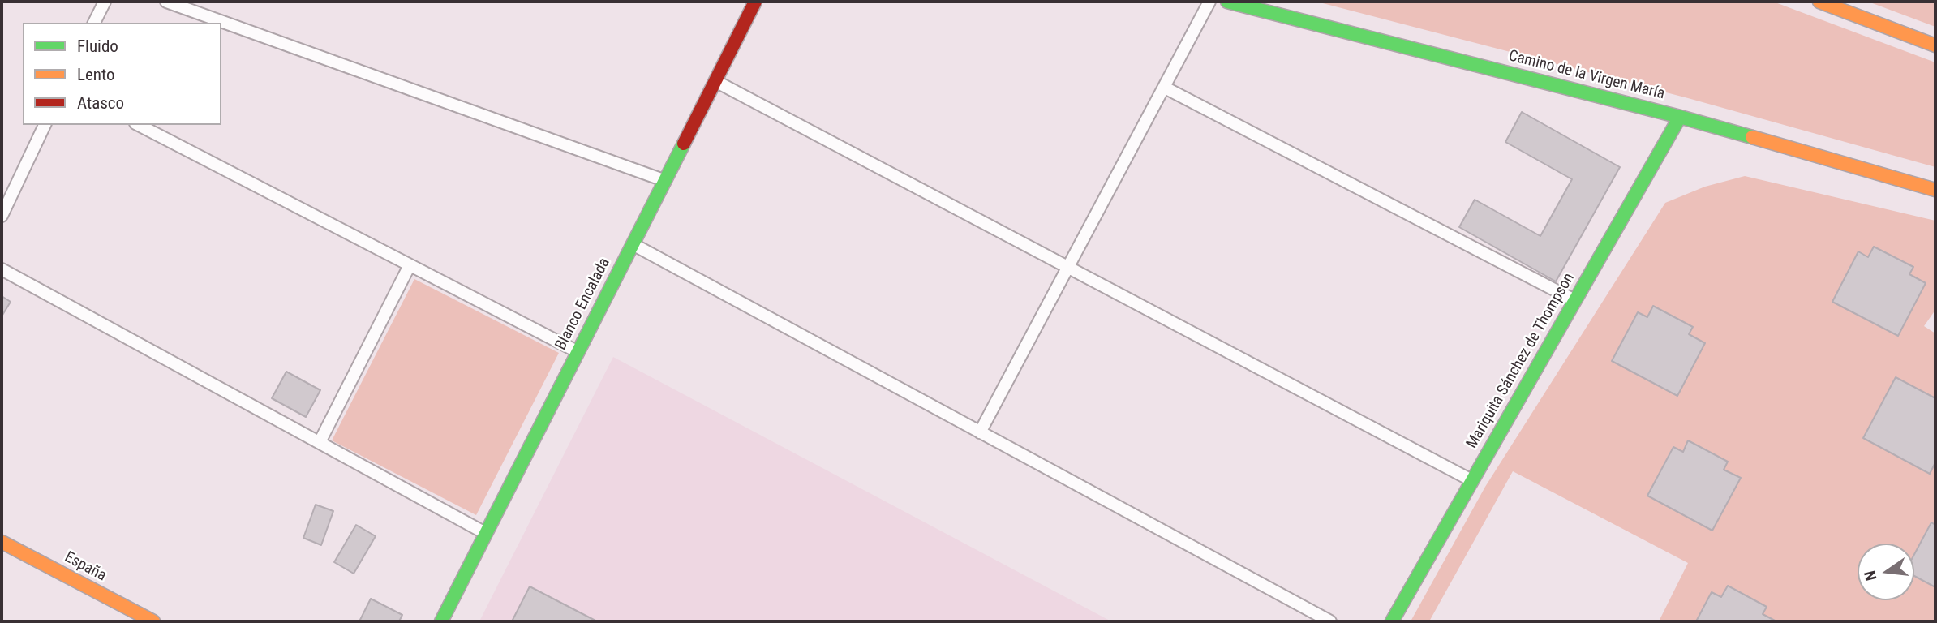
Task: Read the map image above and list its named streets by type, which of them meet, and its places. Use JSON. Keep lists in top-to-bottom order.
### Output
{
  "streets": {
    "main road": [
      "Camino de la Virgen María",
      "Blanco Encalada",
      "Mariquita Sánchez de Thompson",
      "España"
    ]
  },
  "crossings": [
    ["Camino de la Virgen María", "Mariquita Sánchez de Thompson"]
  ],
  "legend": ["Fluido", "Lento", "Atasco"],
  "north": "left"
}
